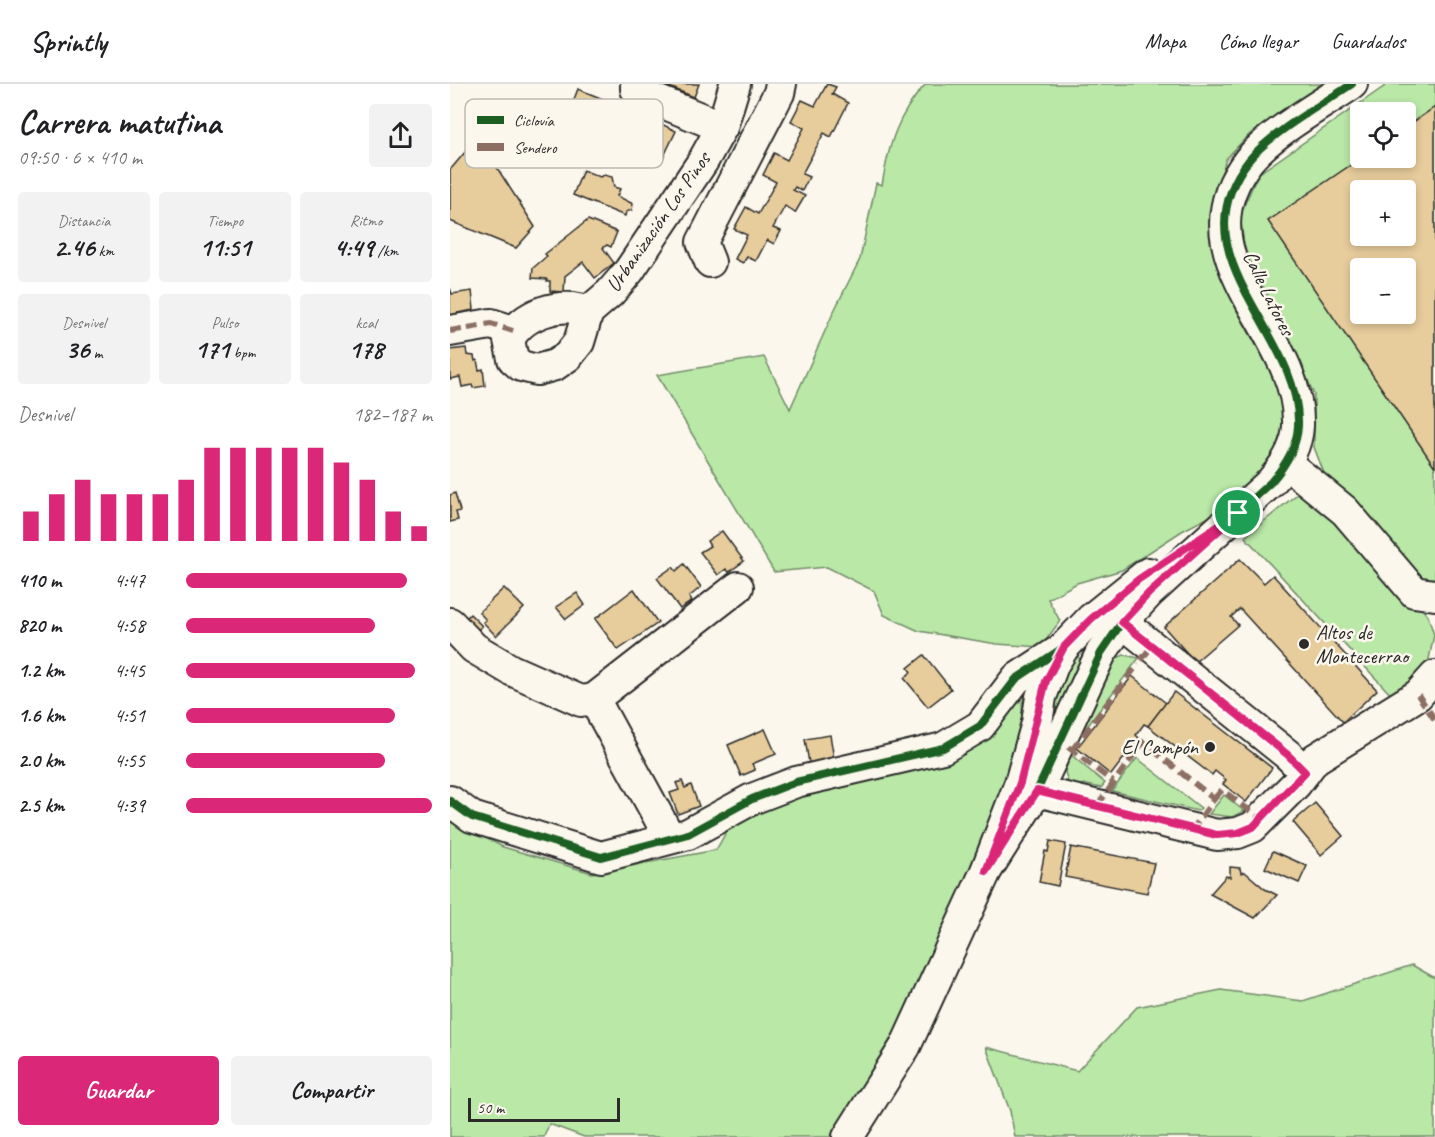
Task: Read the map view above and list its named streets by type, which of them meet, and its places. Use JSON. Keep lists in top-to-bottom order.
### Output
{
  "streets": {
    "street": ["Urbanización Los Pinos", "Calle Latores"]
  },
  "places": ["Altos de Montecerrao", "El Campón"],
  "legend": ["Ciclovía", "Sendero"],
  "scale_bar": "50 m",
  "page": {
    "header": "Sprintly",
    "nav": ["Mapa", "Cómo llegar", "Guardados"],
    "heading": ["Carrera matutina", "09:50 · 6 × 410 m"],
    "map_buttons": ["+", "−"],
    "stats": [
      ["Distancia", "2.46 km"],
      ["Tiempo", "11:51"],
      ["Ritmo", "4:49 /km"],
      ["Desnivel", "36 m"],
      ["Pulso", "171 bpm"],
      ["kcal", "178"]
    ],
    "chart": ["Desnivel", "182–187 m"],
    "list": [
      {
        "name": "410 m",
        "note": "4:47"
      },
      {
        "name": "820 m",
        "note": "4:58"
      },
      {
        "name": "1.2 km",
        "note": "4:45"
      },
      {
        "name": "1.6 km",
        "note": "4:51"
      },
      {
        "name": "2.0 km",
        "note": "4:55"
      },
      {
        "name": "2.5 km",
        "note": "4:39"
      }
    ],
    "buttons": ["Guardar", "Compartir"],
    "scale": "50 m"
  }
}
